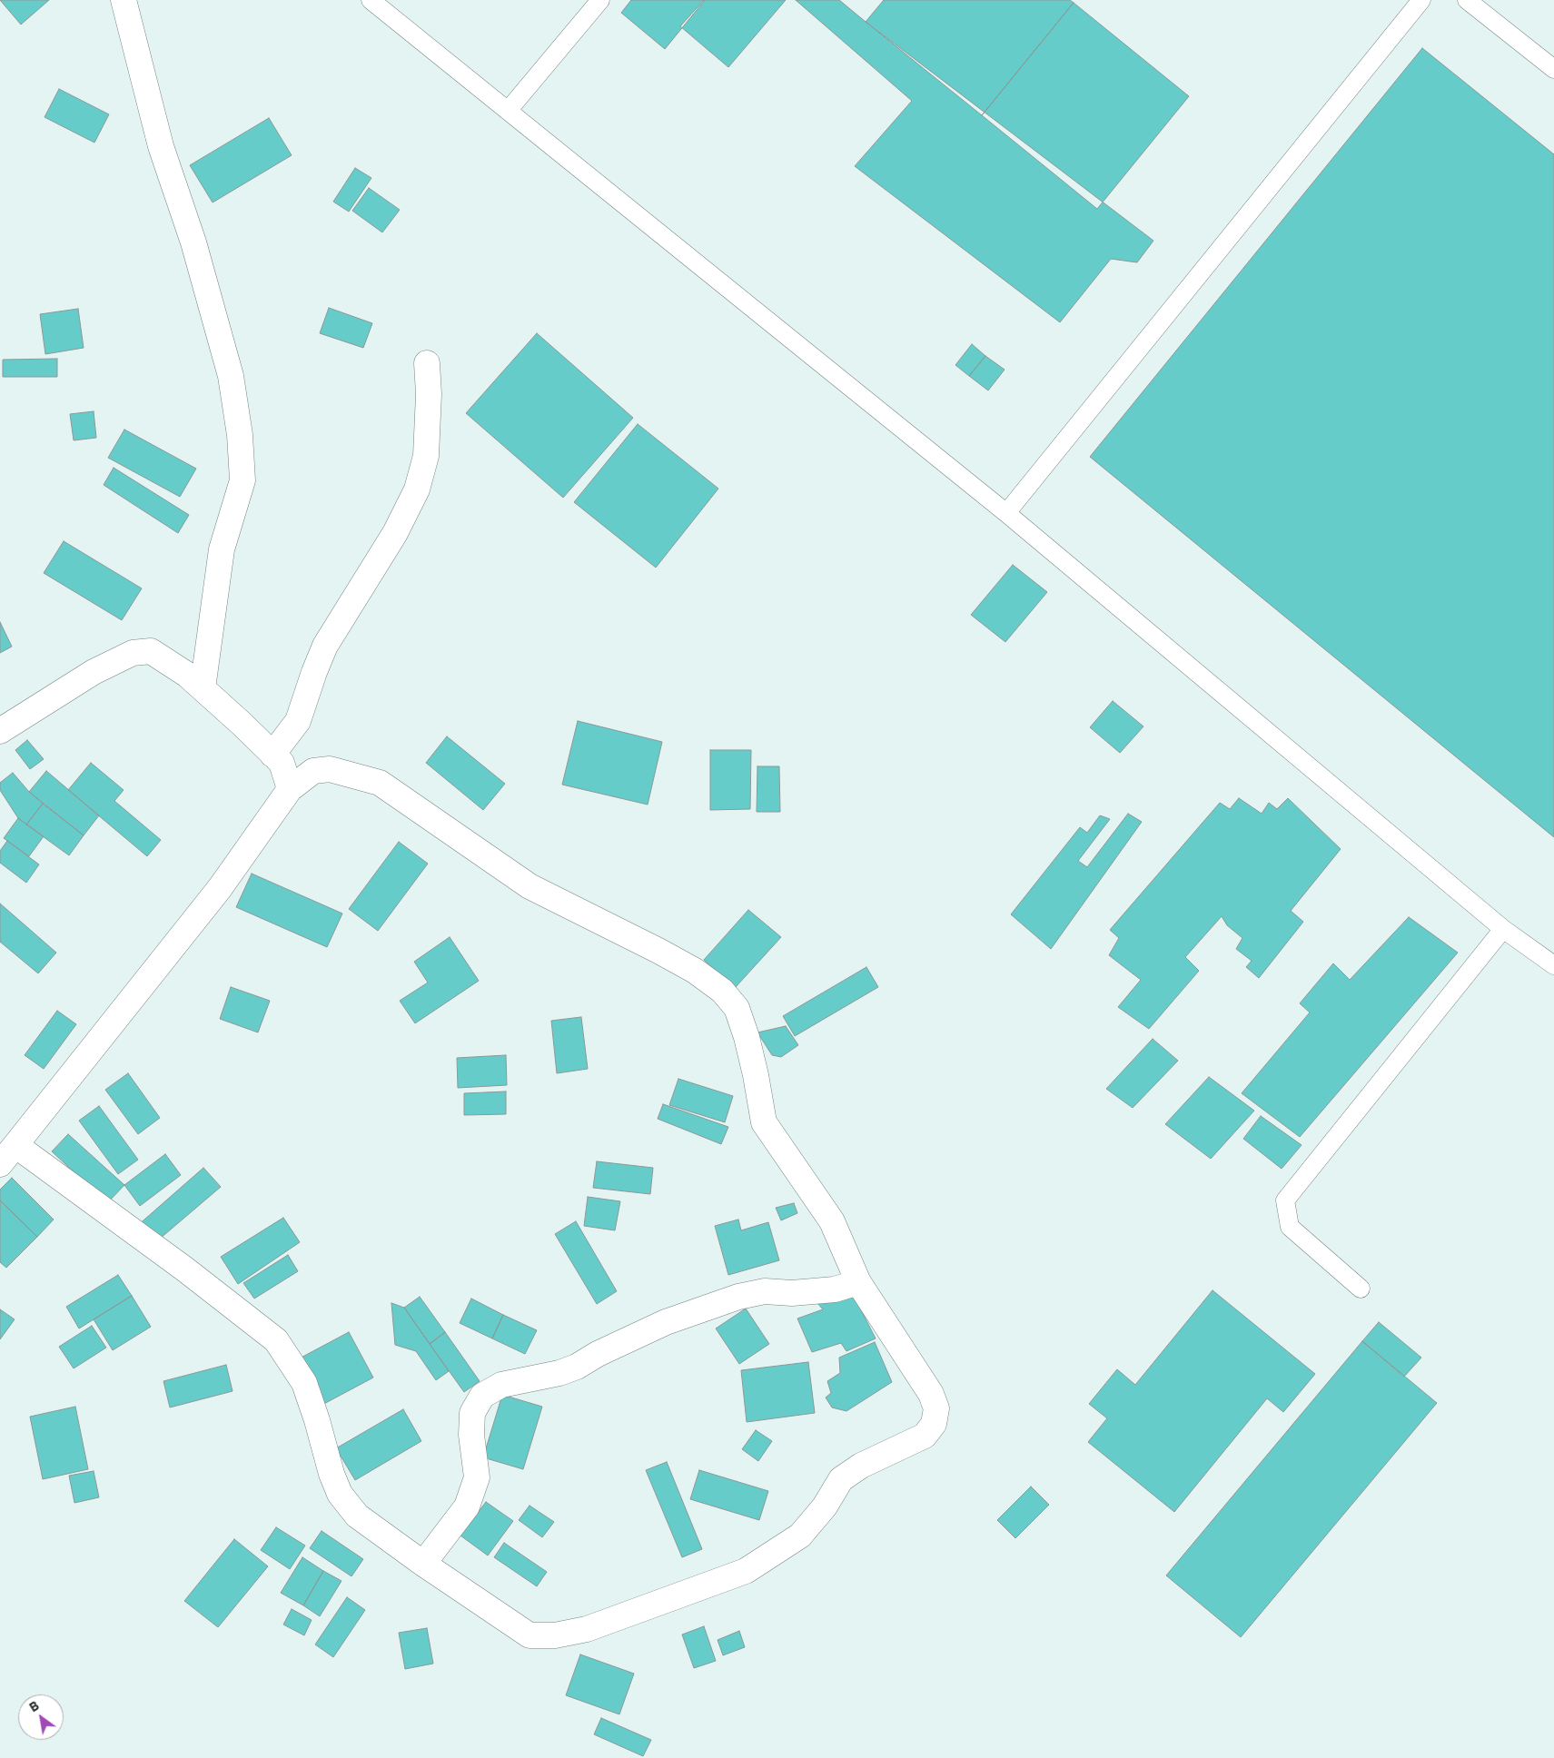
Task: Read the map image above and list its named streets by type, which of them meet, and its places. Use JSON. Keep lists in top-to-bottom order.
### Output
{
  "north": "top left"
}
